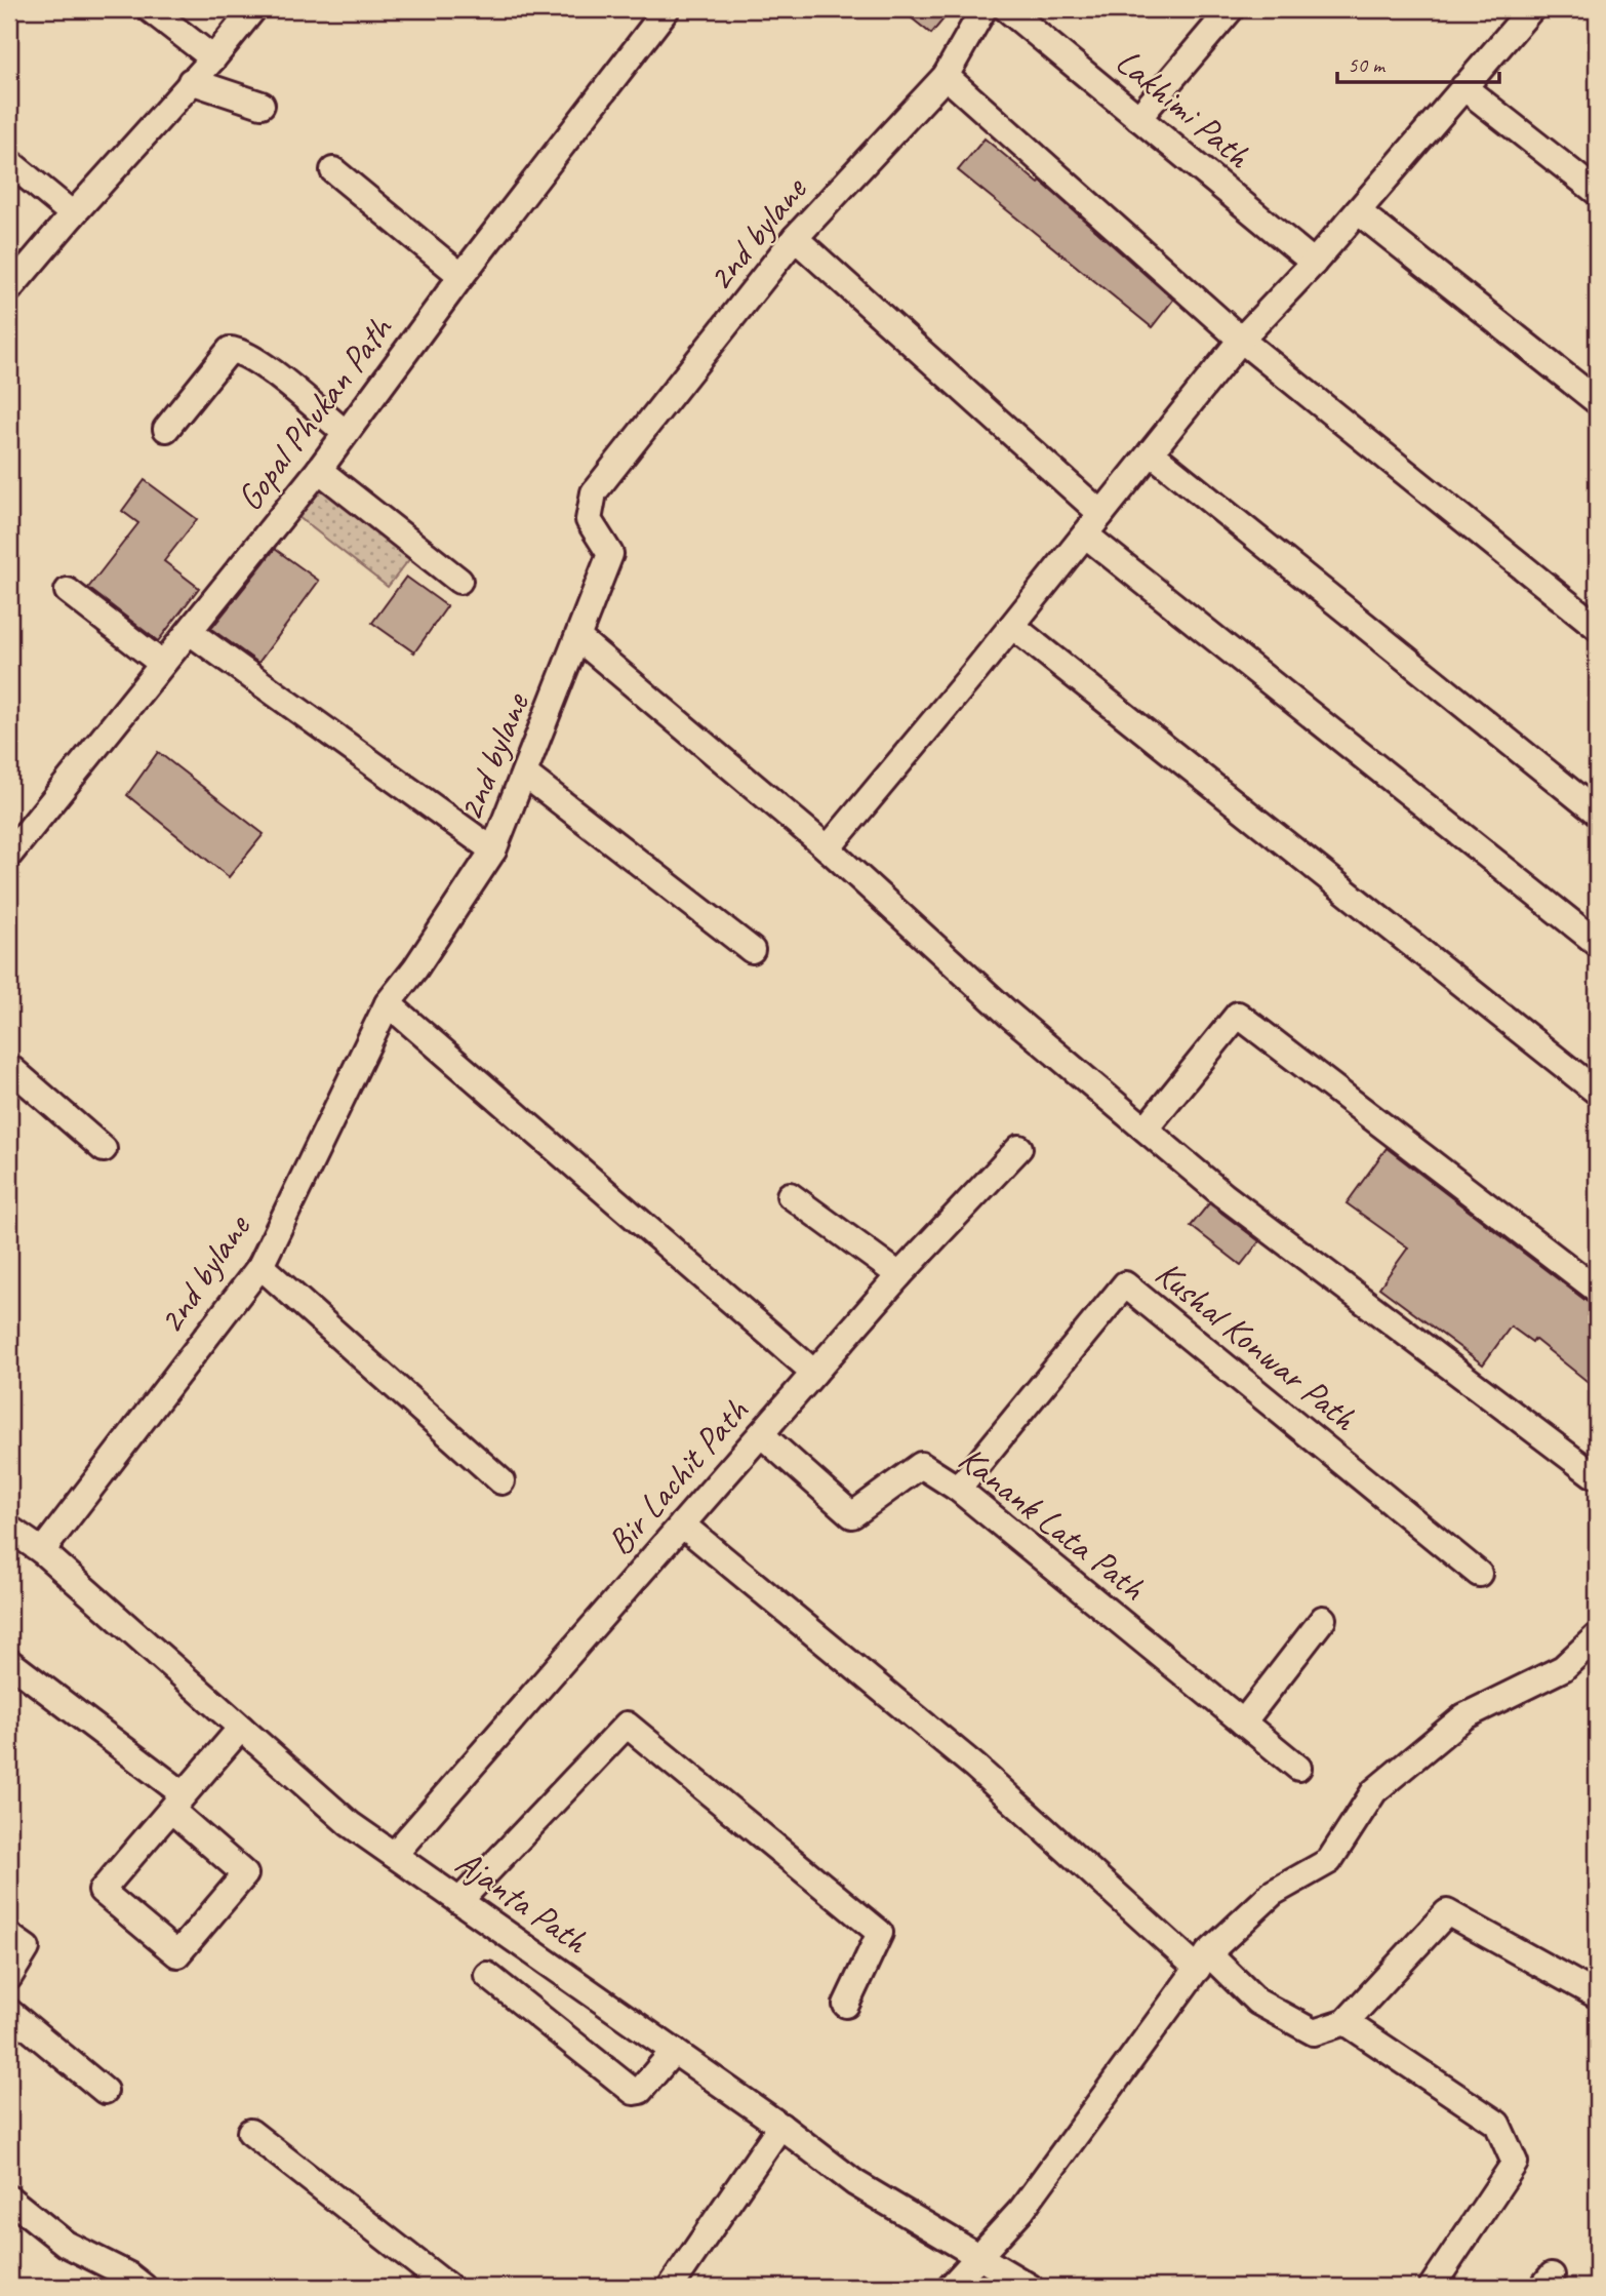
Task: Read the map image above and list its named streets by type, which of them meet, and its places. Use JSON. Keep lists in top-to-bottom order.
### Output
{
  "streets": {
    "street": [
      "Lakhimi Path",
      "2nd bylane",
      "Gopal Phukan Path",
      "Kushal Konwar Path",
      "Bir Lachit Path",
      "Kanank Lata Path",
      "Ajanta Path"
    ]
  },
  "crossings": [
    ["2nd bylane", "Ajanta Path"],
    ["Kushal Konwar Path", "Kanank Lata Path"],
    ["Bir Lachit Path", "Kanank Lata Path"],
    ["Bir Lachit Path", "Ajanta Path"]
  ],
  "scale_bar": "50 m"
}
